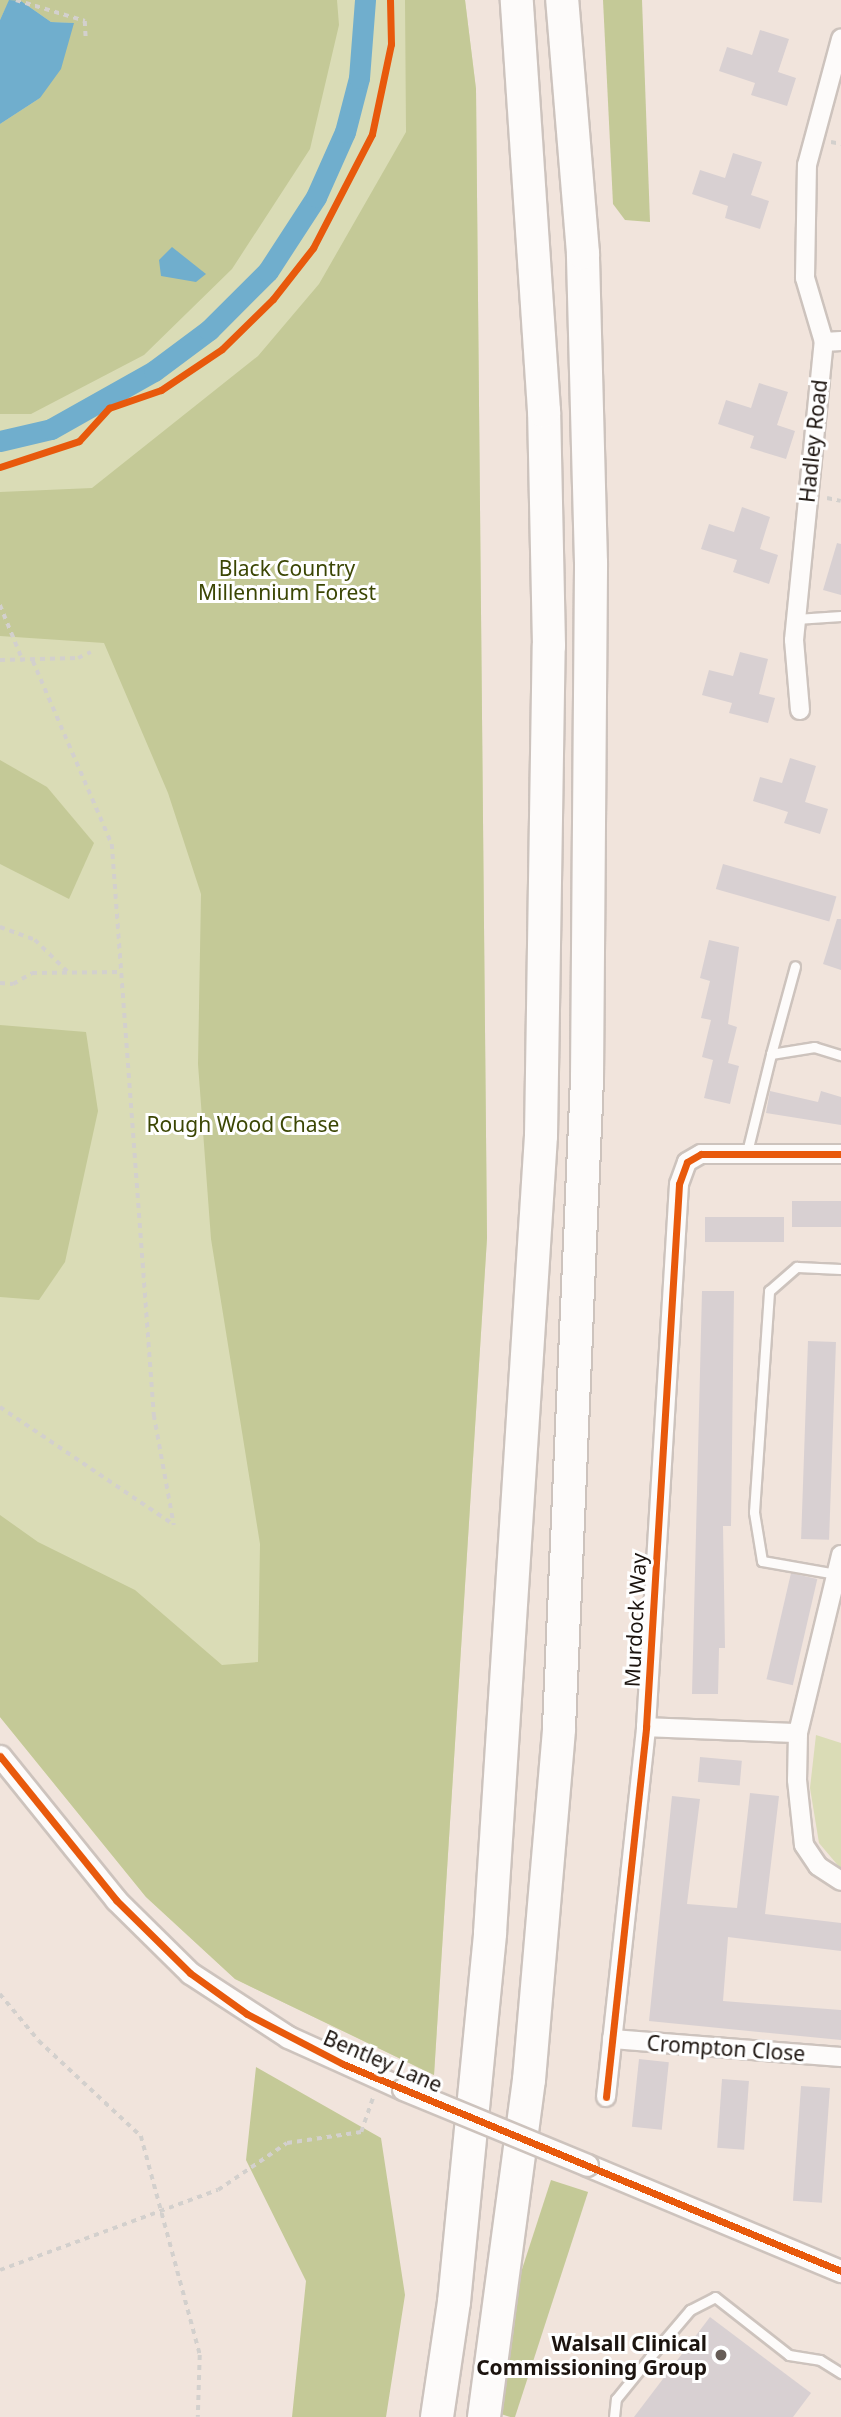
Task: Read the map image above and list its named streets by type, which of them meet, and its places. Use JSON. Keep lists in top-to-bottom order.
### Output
{
  "streets": {
    "street": [
      "Hadley Road",
      "Murdock Way",
      "Crompton Close",
      "Bentley Lane"
    ]
  },
  "crossings": [
    ["Murdock Way", "Crompton Close"]
  ],
  "parks": ["Black Country Millennium Forest", "Rough Wood Chase"],
  "places": ["Walsall Clinical Commissioning Group"]
}
